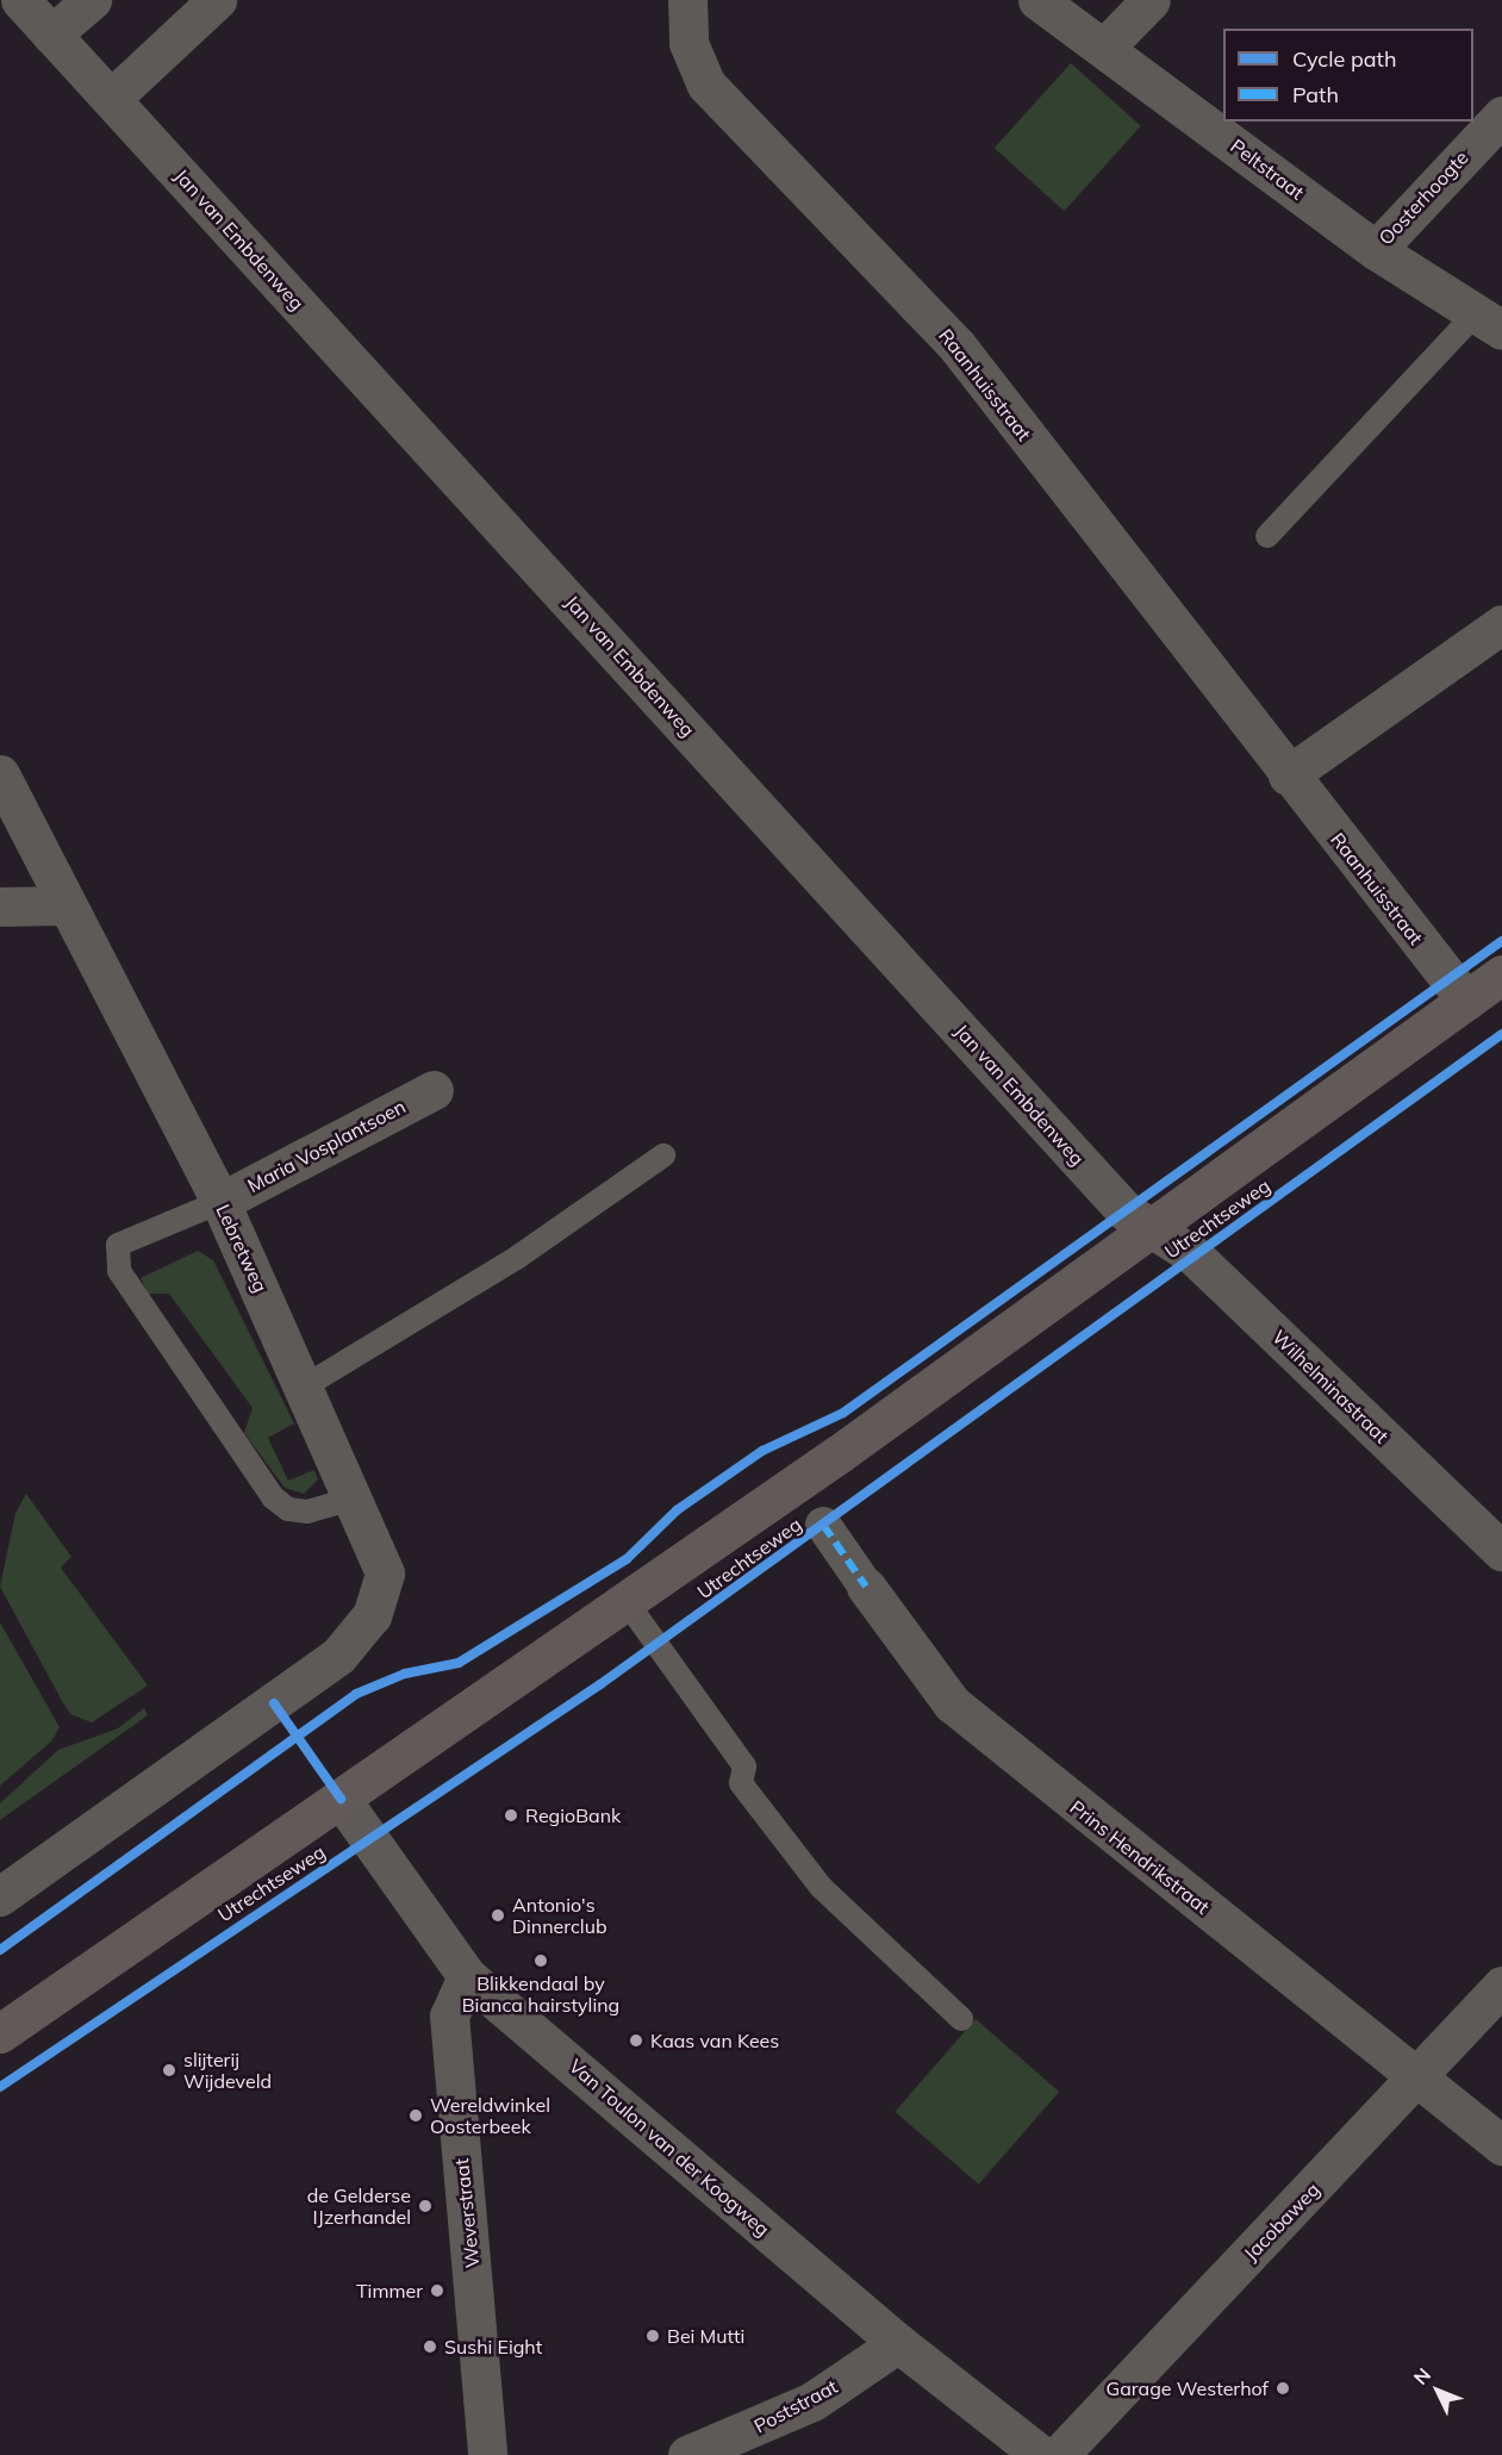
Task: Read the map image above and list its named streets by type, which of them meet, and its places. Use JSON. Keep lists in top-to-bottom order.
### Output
{
  "streets": {
    "main road": ["Utrechtseweg"],
    "street": [
      "Peltstraat",
      "Oosterhoogte",
      "Jan van Embdenweg",
      "Raanhuisstraat",
      "Maria Vosplantsoen",
      "Lebretweg",
      "Wilhelminastraat",
      "Prins Hendrikstraat",
      "Van Toulon van der Koogweg",
      "Weverstraat",
      "Jacobaweg",
      "Poststraat"
    ]
  },
  "crossings": [
    ["Peltstraat", "Oosterhoogte"],
    ["Jan van Embdenweg", "Utrechtseweg"],
    ["Jan van Embdenweg", "Wilhelminastraat"],
    ["Raanhuisstraat", "Utrechtseweg"],
    ["Maria Vosplantsoen", "Lebretweg"],
    ["Utrechtseweg", "Wilhelminastraat"],
    ["Utrechtseweg", "Van Toulon van der Koogweg"],
    ["Prins Hendrikstraat", "Jacobaweg"],
    ["Van Toulon van der Koogweg", "Weverstraat"],
    ["Van Toulon van der Koogweg", "Poststraat"]
  ],
  "places": [
    "RegioBank",
    "Antonio's Dinnerclub",
    "Blikkendaal by Bianca hairstyling",
    "Kaas van Kees",
    "slijterij Wijdeveld",
    "Wereldwinkel Oosterbeek",
    "de Gelderse IJzerhandel",
    "Timmer",
    "Bei Mutti",
    "Sushi Eight",
    "Garage Westerhof"
  ],
  "legend": ["Cycle path", "Path"],
  "north": "top left"
}
